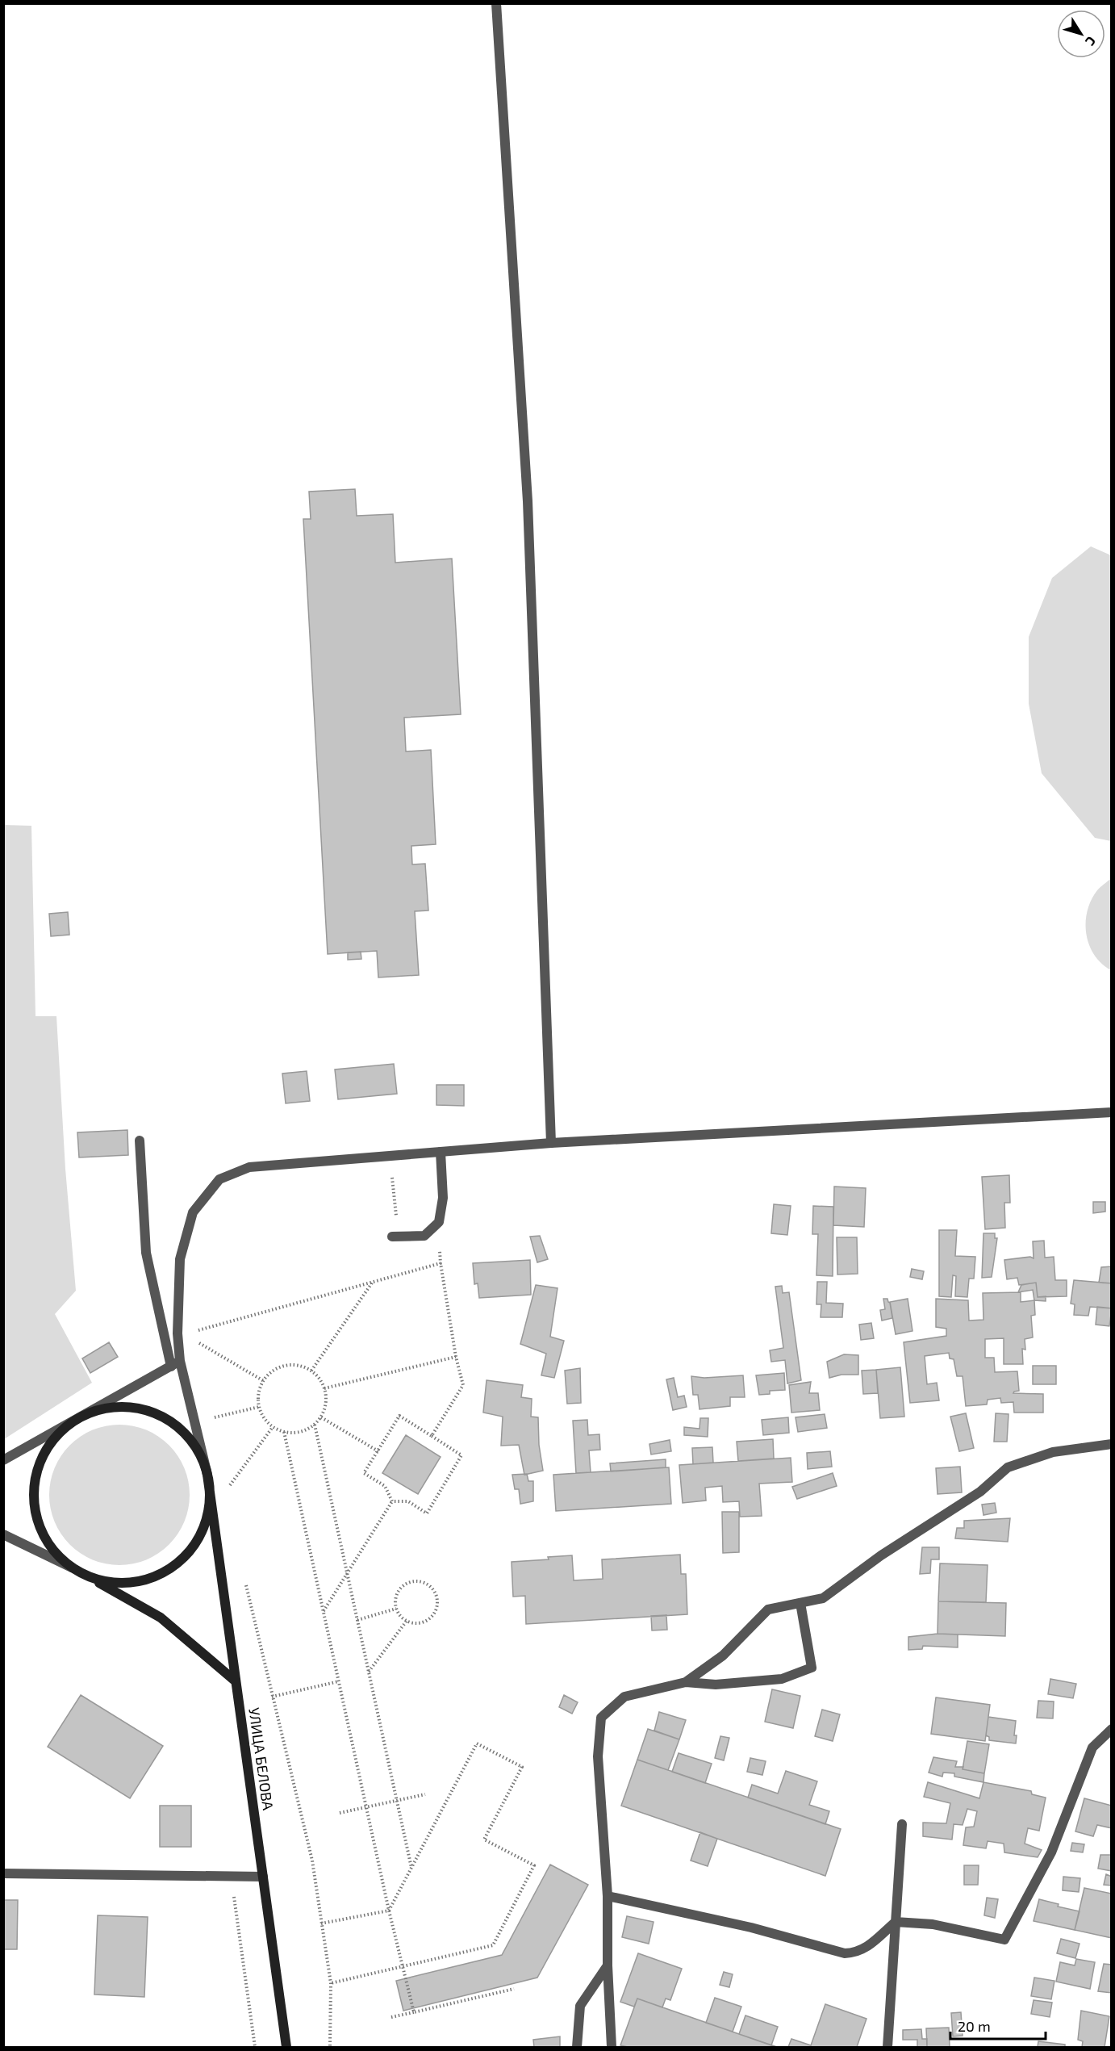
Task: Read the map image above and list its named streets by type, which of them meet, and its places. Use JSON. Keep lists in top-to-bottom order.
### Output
{
  "streets": {
    "main road": ["УЛИЦА БЕЛОВА"]
  },
  "scale_bar": "20 m",
  "north": "bottom right"
}
